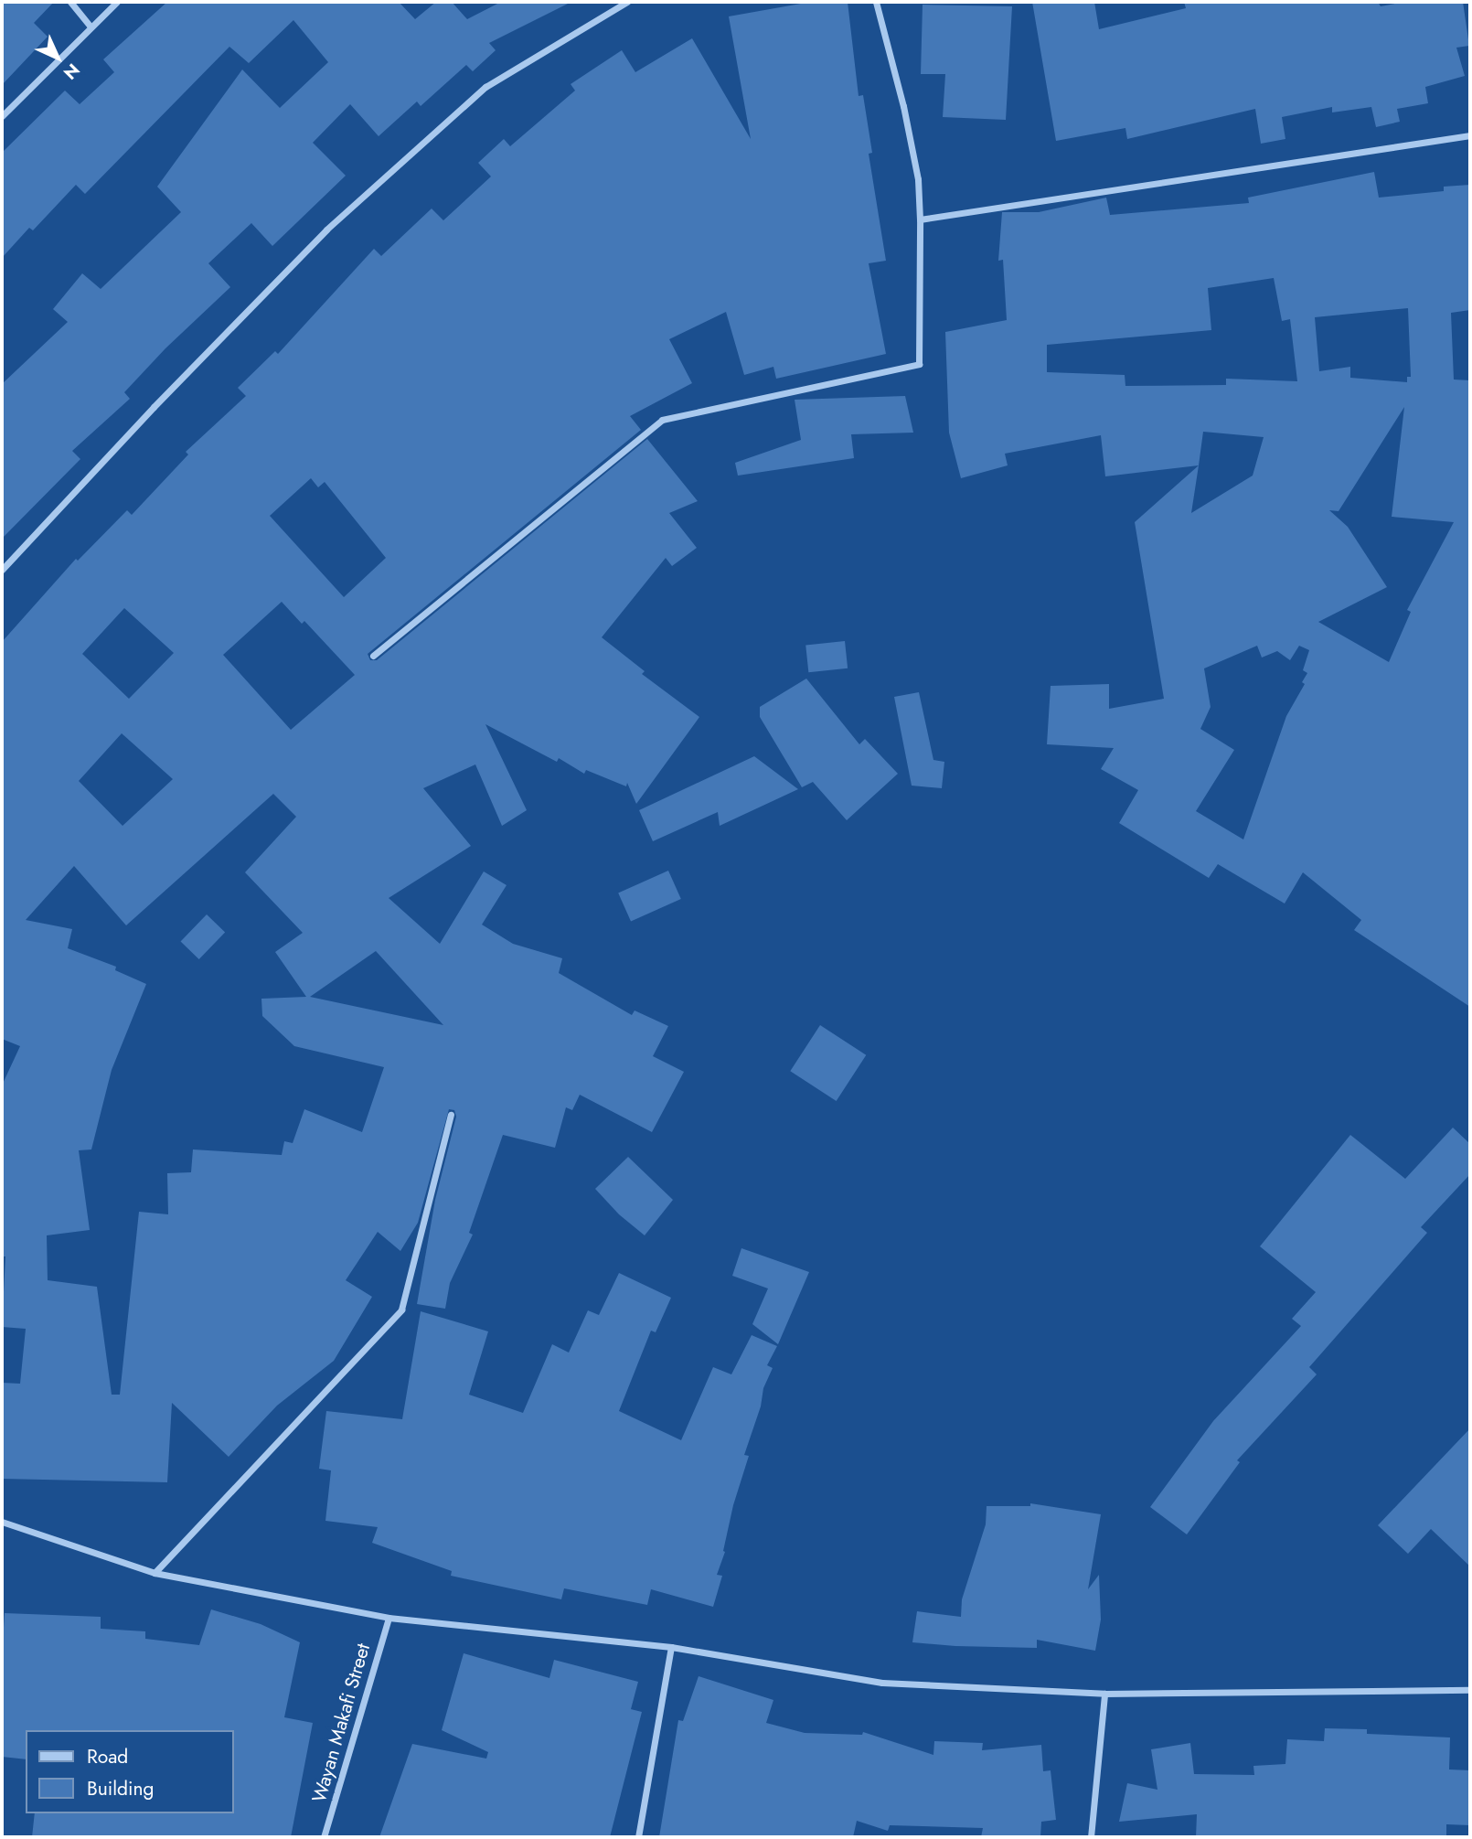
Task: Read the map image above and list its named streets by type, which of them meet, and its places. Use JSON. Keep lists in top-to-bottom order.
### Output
{
  "streets": {
    "street": ["Wayan Makafi Street"]
  },
  "legend": ["Road", "Building"],
  "north": "bottom right"
}
